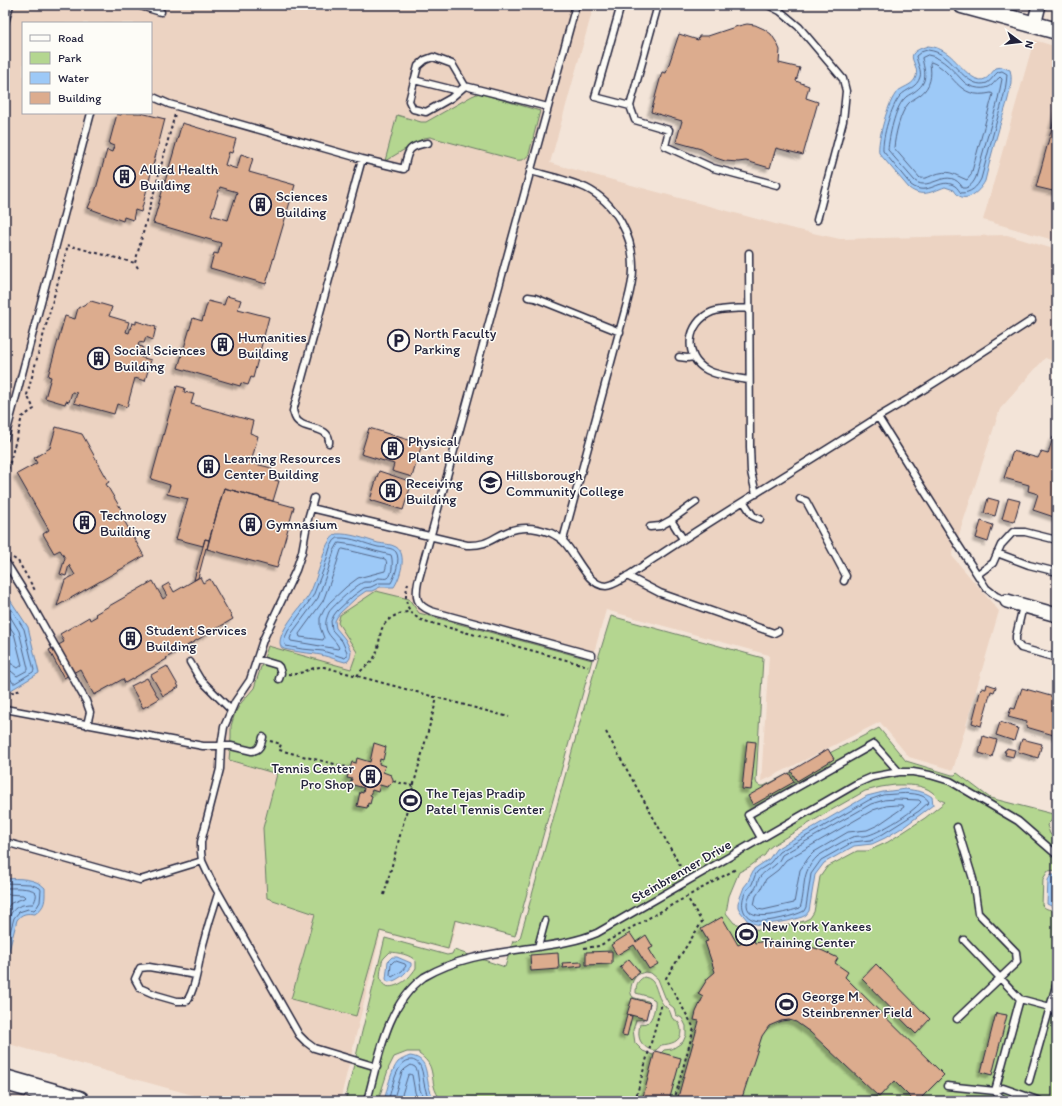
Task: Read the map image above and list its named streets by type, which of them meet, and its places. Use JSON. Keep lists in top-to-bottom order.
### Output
{
  "streets": {
    "lane": ["Steinbrenner Drive"]
  },
  "places": {
    "building": [
      "Allied Health Building",
      "Sciences Building",
      "Humanities Building",
      "Social Sciences Building",
      "Physical Plant Building",
      "Learning Resources Center Building",
      "Receiving Building",
      "Technology Building",
      "Gymnasium",
      "Student Services Building",
      "Tennis Center Pro Shop"
    ],
    "parking": ["North Faculty Parking"],
    "school or university": ["Hillsborough Community College"],
    "sports": ["The Tejas Pradip Patel Tennis Center", "New York Yankees Training Center", "George M. Steinbrenner Field"]
  },
  "legend": [
    "Road",
    "Park",
    "Water",
    "Building"
  ],
  "north": "right"
}
